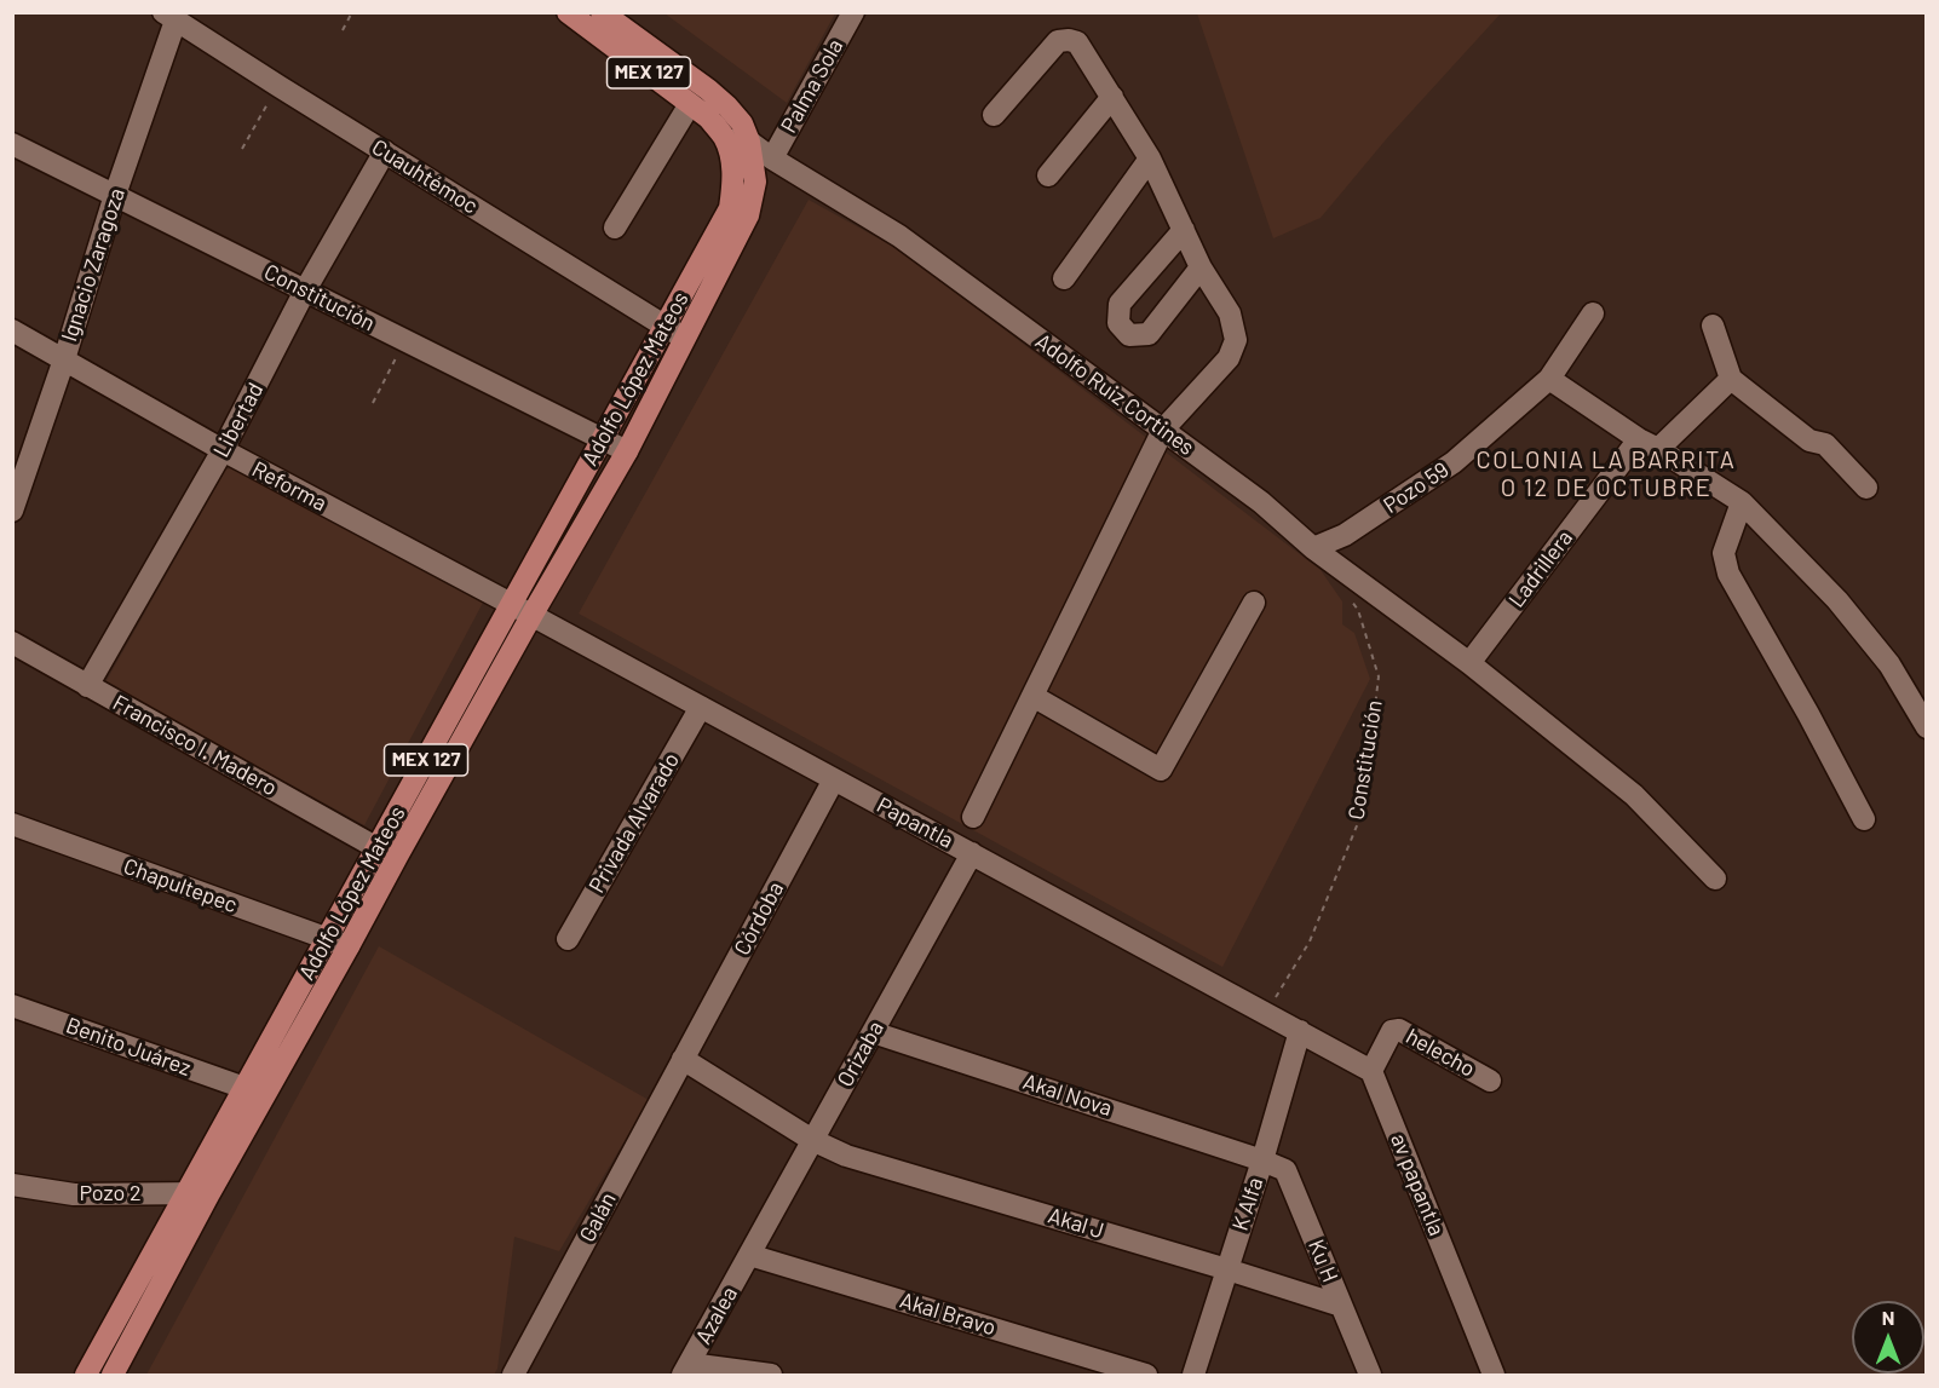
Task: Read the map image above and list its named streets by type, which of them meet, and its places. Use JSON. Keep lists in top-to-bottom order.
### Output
{
  "streets": {
    "main road": ["MEX 127", "Adolfo López Mateos", "Adolfo Ruiz Cortines"],
    "street": [
      "Palma Sola",
      "Cuauhtémoc",
      "Ignacio Zaragoza",
      "Constitución",
      "Libertad",
      "Reforma",
      "Pozo 59",
      "Ladrillera",
      "Francisco I. Madero",
      "Privada Alvarado",
      "Papantla",
      "Chapultepec",
      "Córdoba",
      "Benito Juárez",
      "helecho",
      "Orizaba",
      "Akal Nova",
      "av papantla",
      "Pozo 2",
      "K Alfa",
      "Galán",
      "Akal J",
      "Ku H",
      "Akal Bravo",
      "Azalea"
    ]
  },
  "crossings": [
    ["MEX 127", "Adolfo López Mateos"],
    ["MEX 127", "Adolfo Ruiz Cortines"],
    ["Palma Sola", "Adolfo Ruiz Cortines"],
    ["Cuauhtémoc", "Ignacio Zaragoza"],
    ["Cuauhtémoc", "Adolfo López Mateos"],
    ["Cuauhtémoc", "Libertad"],
    ["Ignacio Zaragoza", "Constitución"],
    ["Ignacio Zaragoza", "Reforma"],
    ["Constitución", "Adolfo López Mateos"],
    ["Constitución", "Libertad"],
    ["Constitución", "Papantla"],
    ["Adolfo López Mateos", "Adolfo Ruiz Cortines"],
    ["Adolfo López Mateos", "Reforma"],
    ["Adolfo López Mateos", "Francisco I. Madero"],
    ["Adolfo López Mateos", "Papantla"],
    ["Adolfo López Mateos", "Chapultepec"],
    ["Adolfo López Mateos", "Benito Juárez"],
    ["Adolfo López Mateos", "Pozo 2"],
    ["Adolfo Ruiz Cortines", "Pozo 59"],
    ["Adolfo Ruiz Cortines", "Ladrillera"],
    ["Libertad", "Reforma"],
    ["Libertad", "Francisco I. Madero"],
    ["Reforma", "Papantla"],
    ["Privada Alvarado", "Papantla"],
    ["Papantla", "Córdoba"],
    ["Papantla", "Orizaba"],
    ["Papantla", "K Alfa"],
    ["Córdoba", "Galán"],
    ["Córdoba", "Akal J"],
    ["helecho", "av papantla"],
    ["Orizaba", "Akal Nova"],
    ["Orizaba", "Akal J"],
    ["Orizaba", "Akal Bravo"],
    ["Orizaba", "Azalea"],
    ["Akal Nova", "K Alfa"],
    ["Akal Nova", "Ku H"],
    ["K Alfa", "Akal J"],
    ["K Alfa", "Ku H"],
    ["Galán", "Akal J"],
    ["Akal J", "Ku H"],
    ["Akal Bravo", "Azalea"]
  ],
  "districts": ["COLONIA LA BARRITA O 12 DE OCTUBRE"],
  "north": "top"
}
